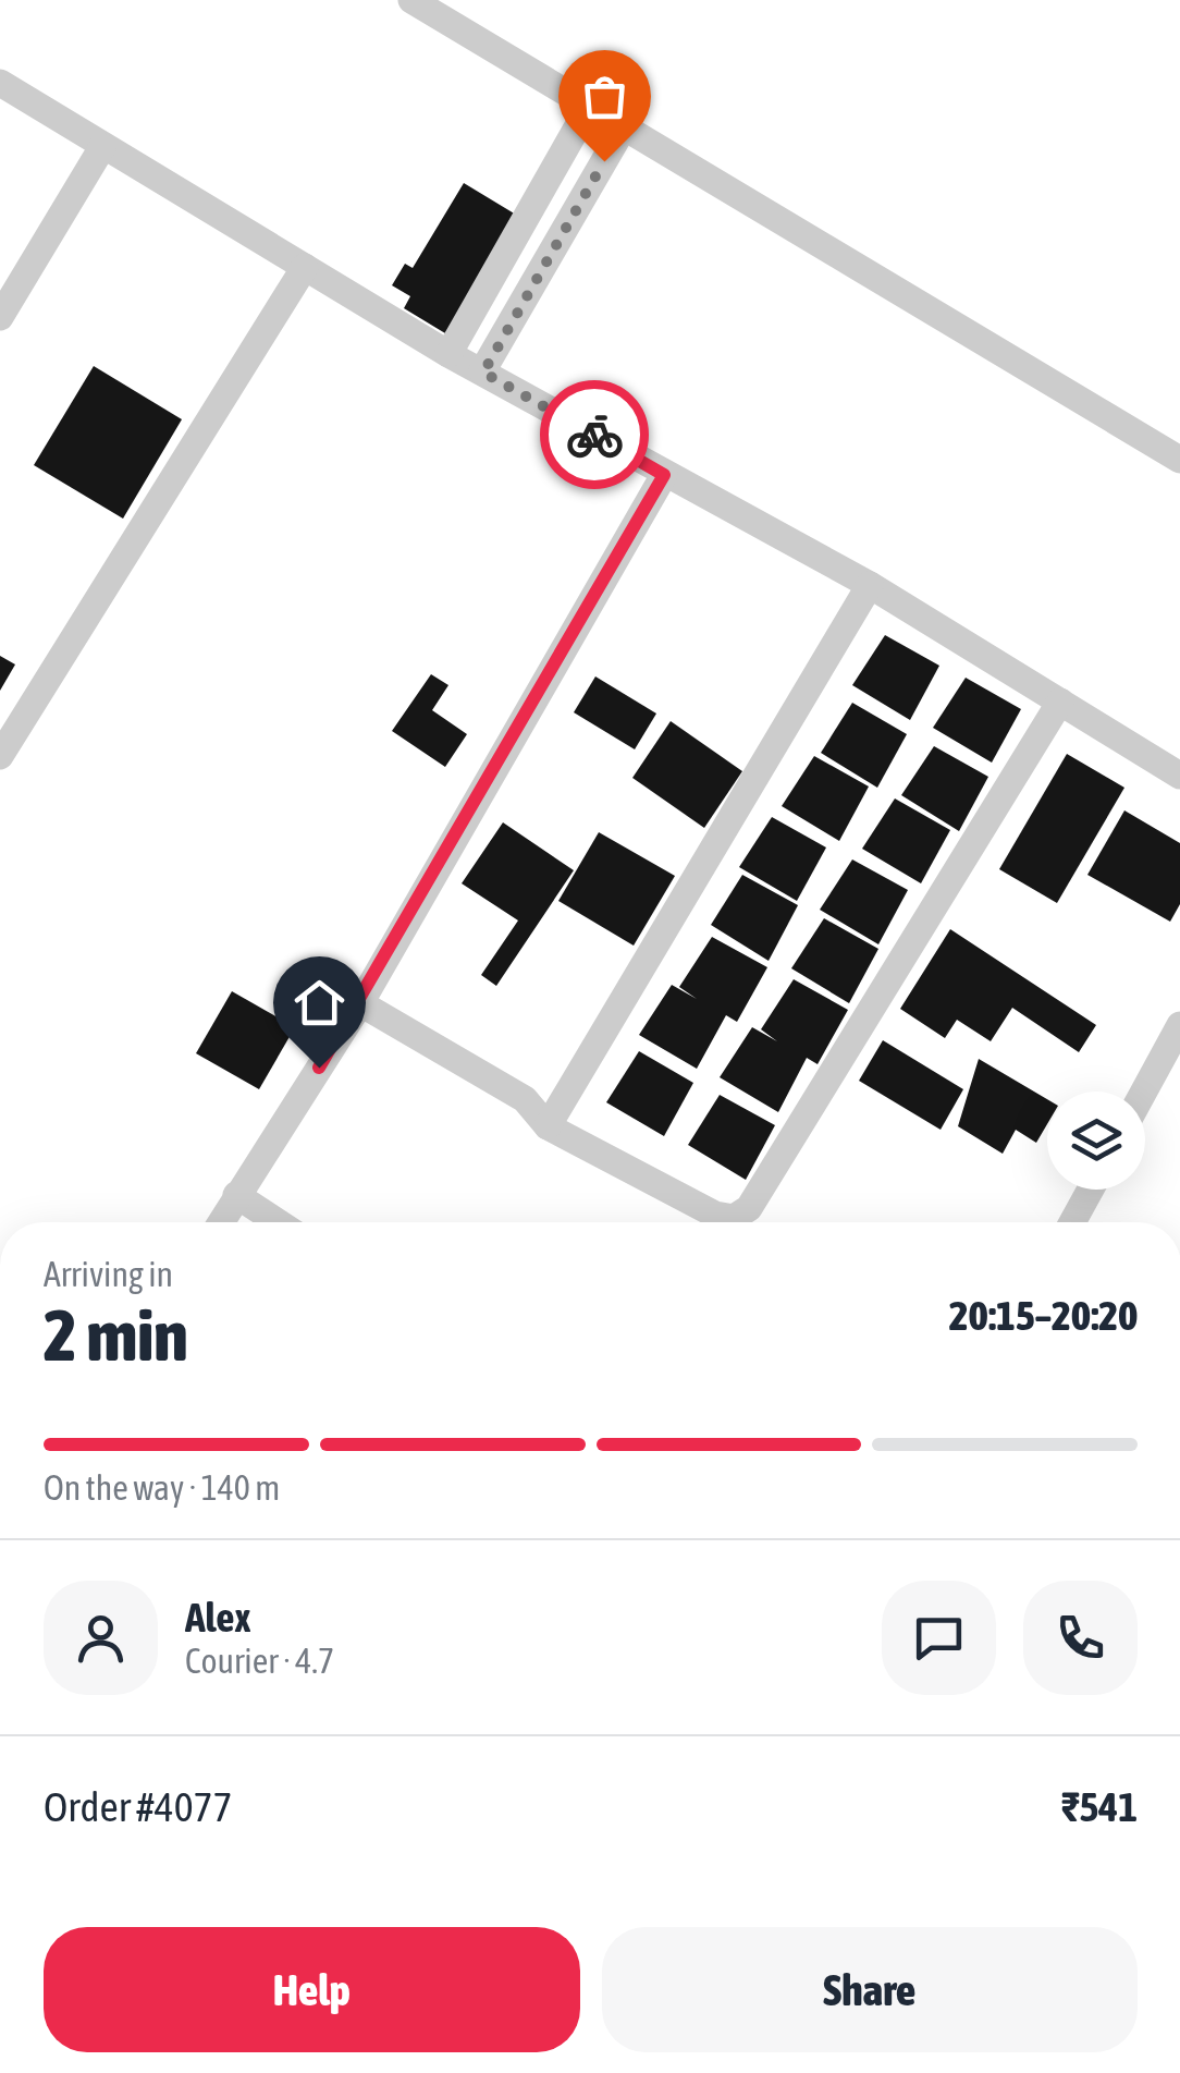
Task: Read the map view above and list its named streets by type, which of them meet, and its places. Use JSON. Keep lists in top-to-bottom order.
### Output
{
  "page": {
    "heading": ["2 min", "Arriving in", "20:15–20:20"],
    "panel": [
      "Alex",
      "Courier · 4.7",
      "Order #4077",
      "₹541"
    ],
    "bar": "On the way · 140 m",
    "buttons": ["Help", "Share"]
  }
}
